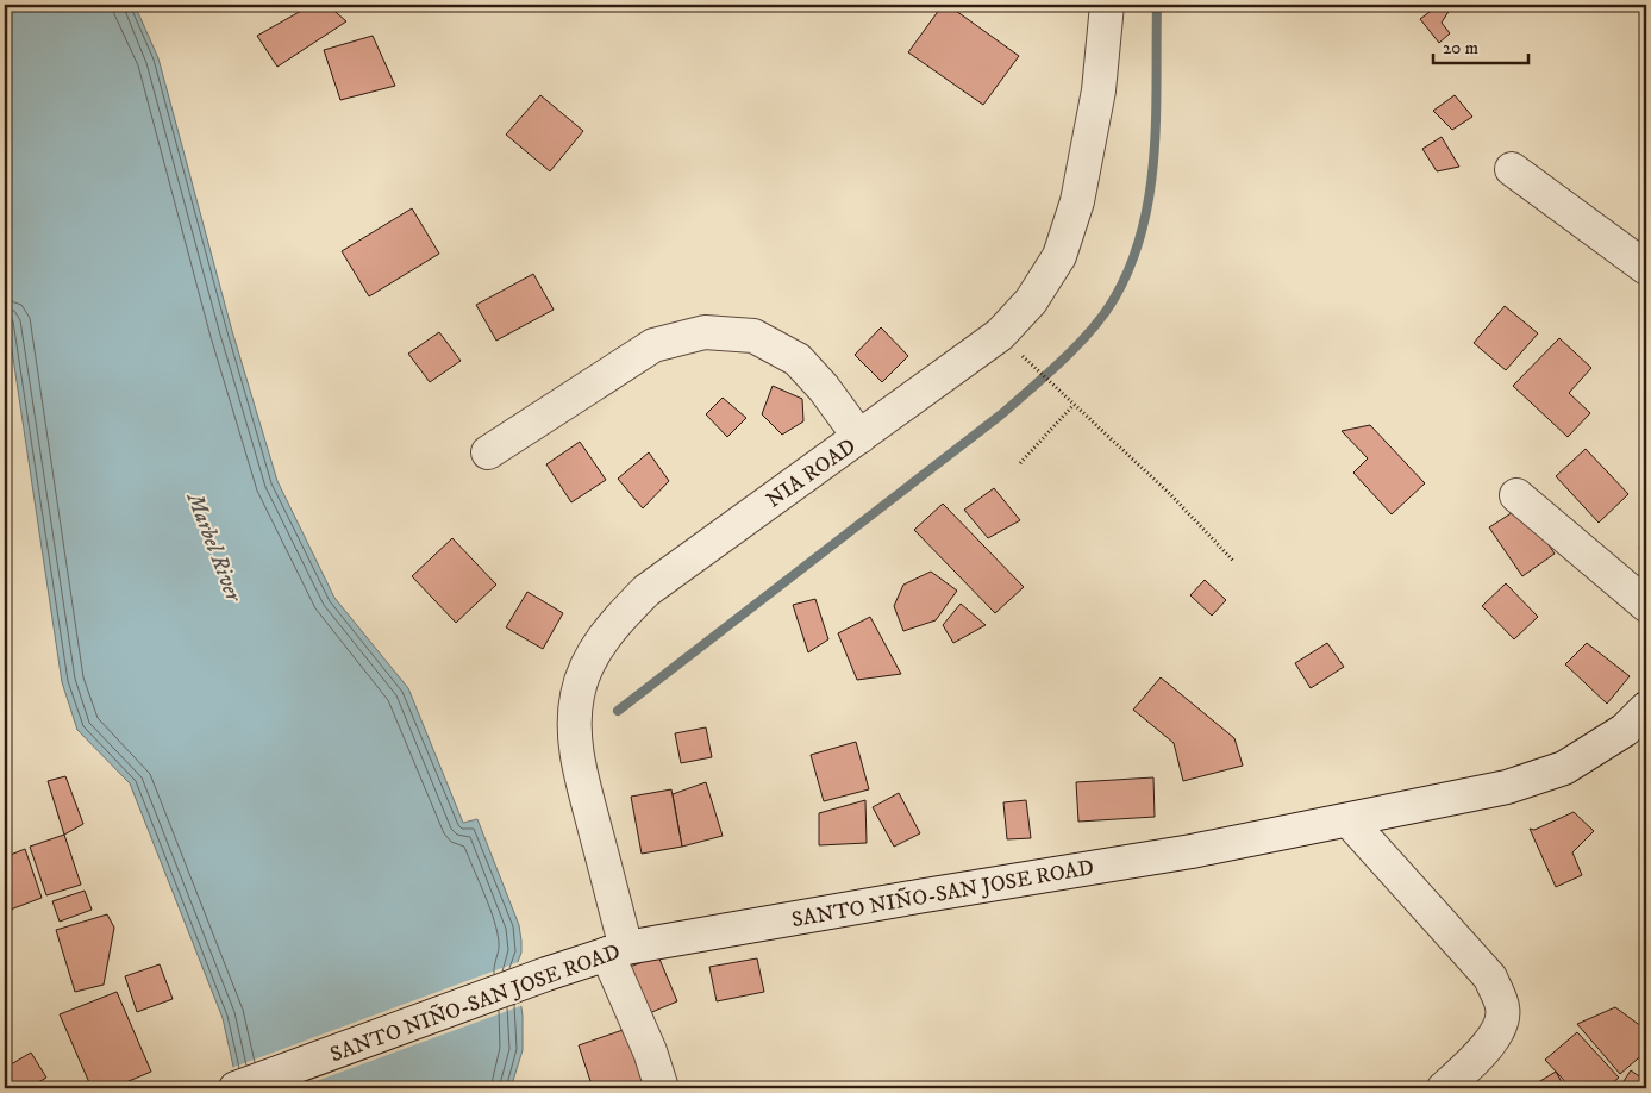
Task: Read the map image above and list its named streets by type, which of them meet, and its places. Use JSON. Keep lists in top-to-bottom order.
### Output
{
  "streets": {
    "street": ["NIA ROAD", "SANTO NIÑO-SAN JOSE ROAD"]
  },
  "crossings": [
    ["NIA ROAD", "SANTO NIÑO-SAN JOSE ROAD"]
  ],
  "water": ["Marbel River"],
  "scale_bar": "20 m"
}
